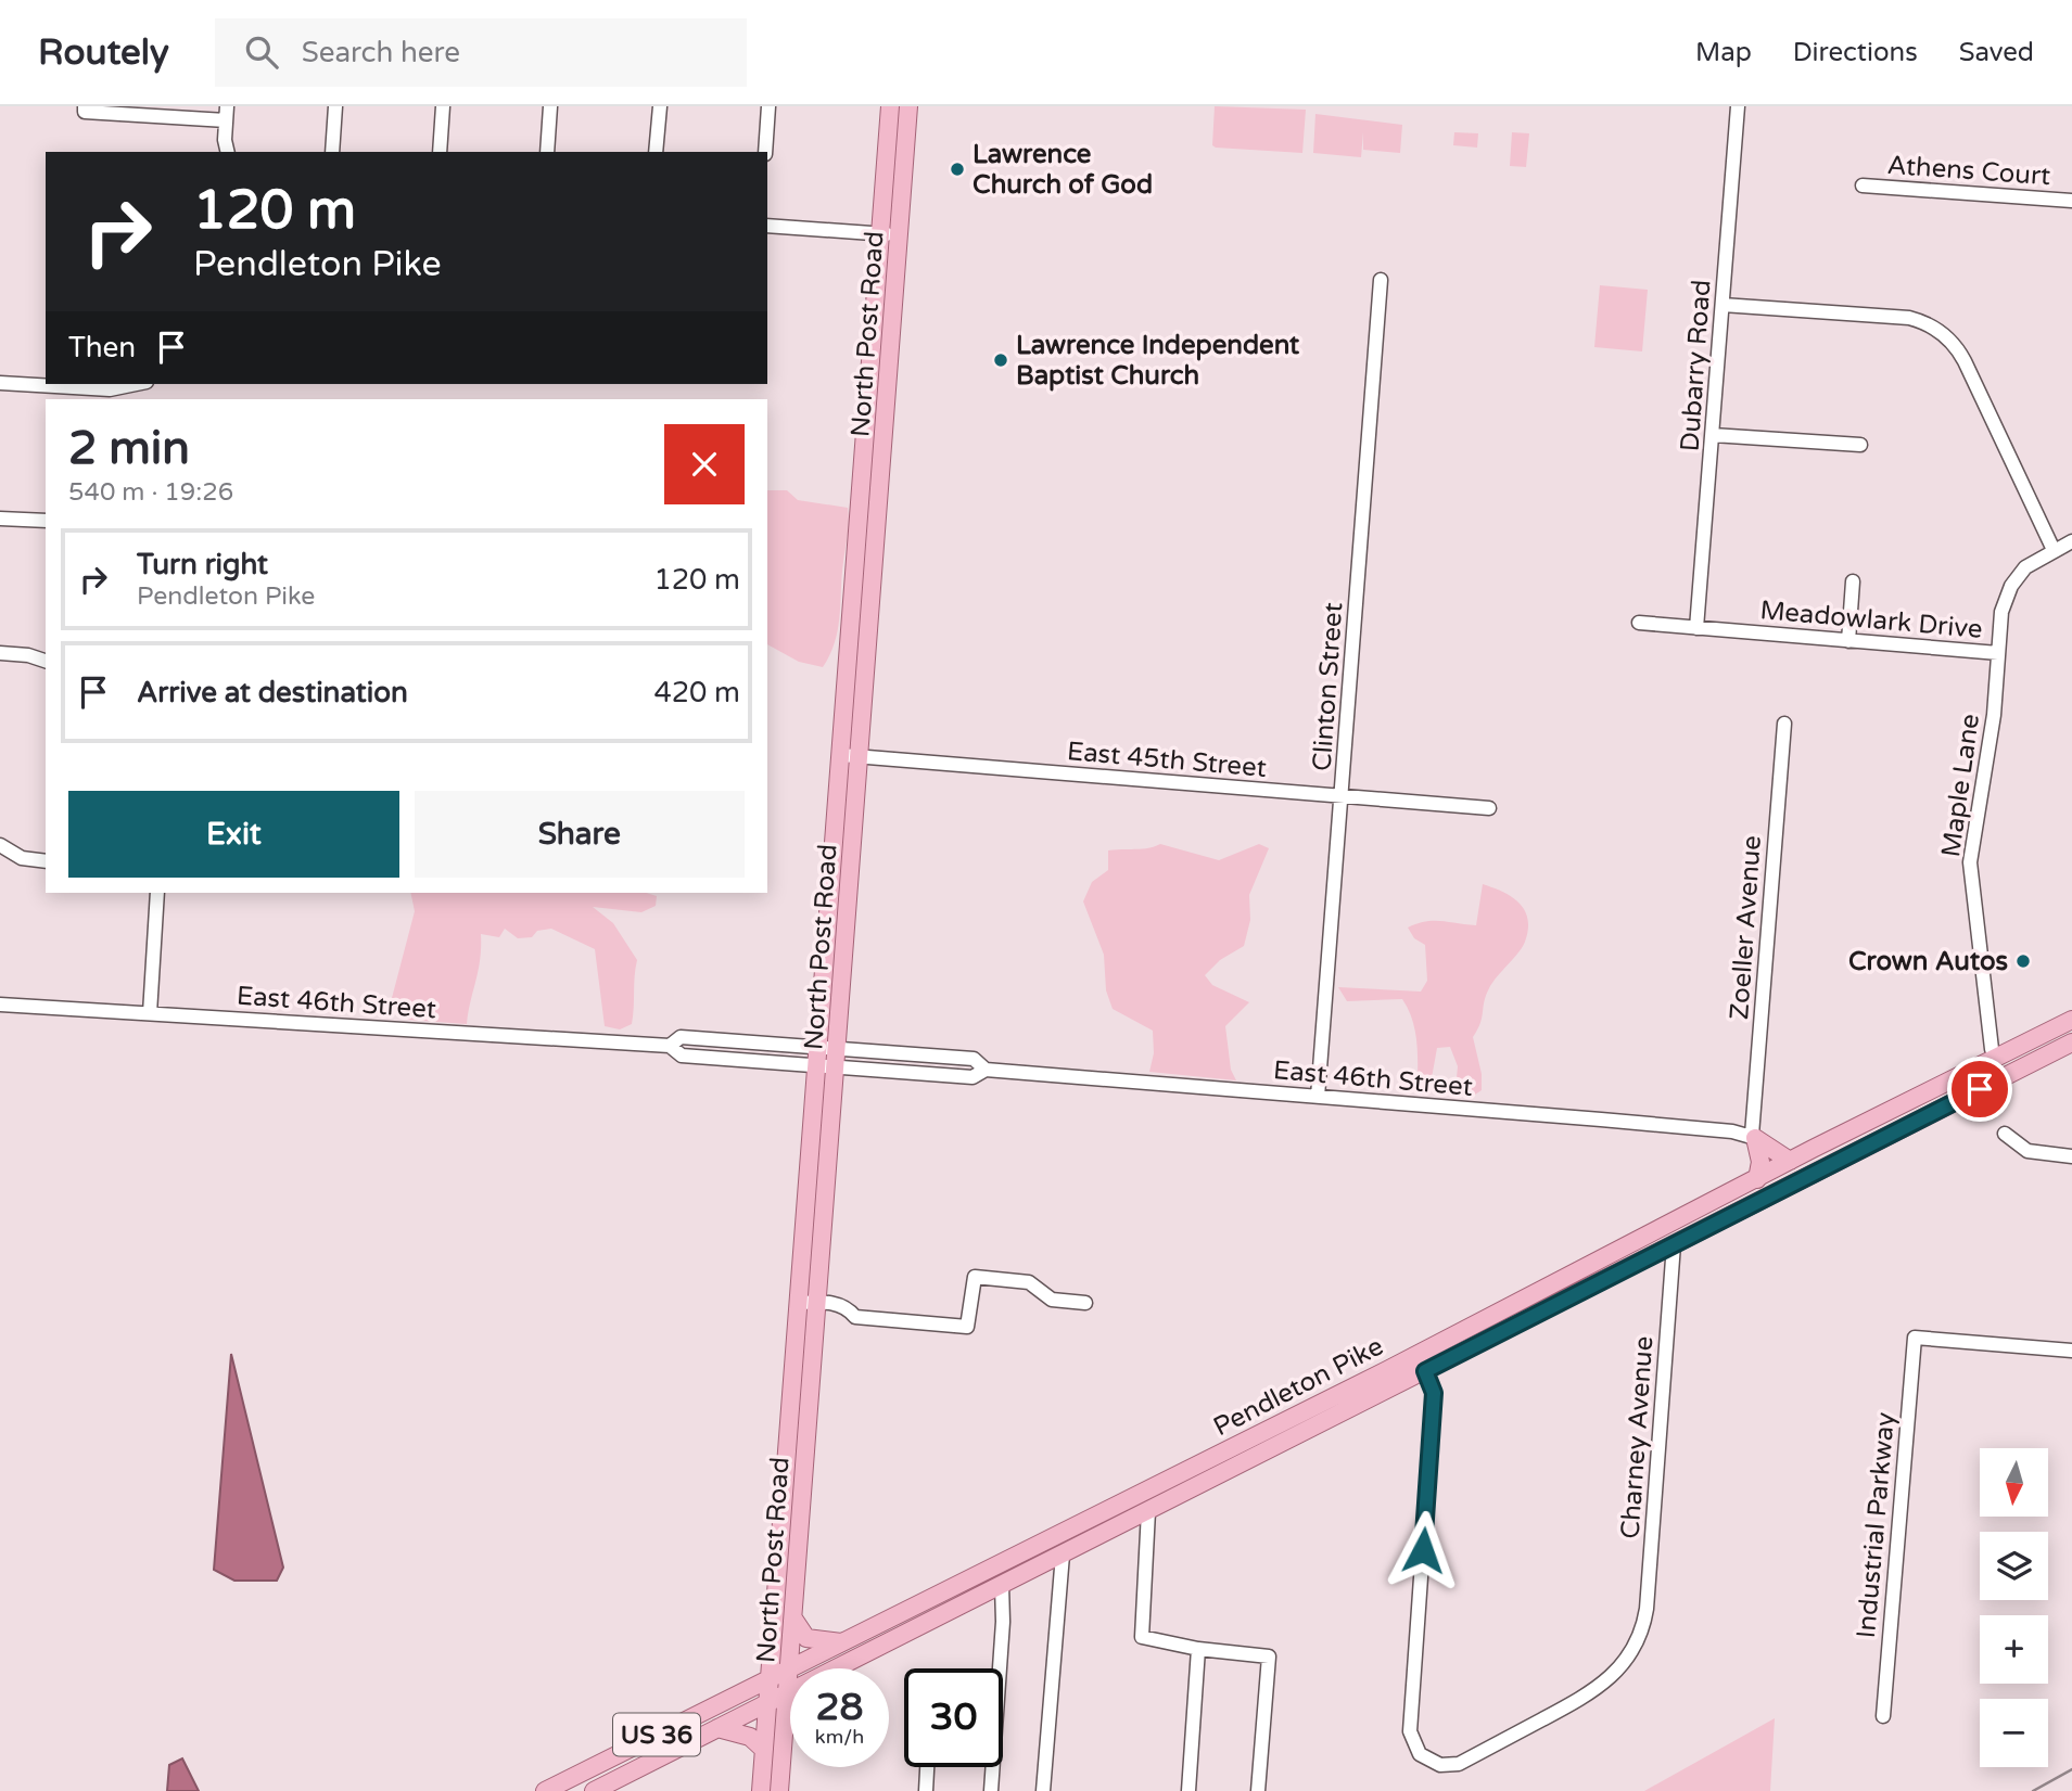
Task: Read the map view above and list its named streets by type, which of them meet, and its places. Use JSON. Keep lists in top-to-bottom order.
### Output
{
  "streets": {
    "main road": ["North Post Road", "Pendleton Pike", "US 36"],
    "street": [
      "Athens Court",
      "Dubarry Road",
      "Meadowlark Drive",
      "Clinton Street",
      "East 45th Street",
      "Maple Lane",
      "Zoeller Avenue",
      "East 46th Street",
      "Charney Avenue",
      "Industrial Parkway"
    ]
  },
  "crossings": [
    ["North Post Road", "East 45th Street"],
    ["North Post Road", "East 46th Street"],
    ["North Post Road", "Pendleton Pike"],
    ["Dubarry Road", "Meadowlark Drive"],
    ["Meadowlark Drive", "Maple Lane"],
    ["Clinton Street", "East 45th Street"],
    ["Clinton Street", "East 46th Street"],
    ["Maple Lane", "Pendleton Pike"],
    ["Zoeller Avenue", "East 46th Street"],
    ["Pendleton Pike", "Charney Avenue"]
  ],
  "places": ["Lawrence Church of God", "Lawrence Independent Baptist Church", "Crown Autos"],
  "north": "bottom",
  "page": {
    "header": "Routely",
    "search": "Search here",
    "nav": ["Map", "Directions", "Saved"],
    "turn": ["120 m", "Pendleton Pike"],
    "then": "Then",
    "heading": ["2 min", "540 m · 19:26"],
    "list": [
      {
        "name": "Turn right",
        "note": "Pendleton Pike",
        "value": "120 m"
      },
      {
        "name": "Arrive at destination",
        "value": "420 m"
      }
    ],
    "buttons": ["Exit", "Share"],
    "map_buttons": ["+", "−"],
    "speed": "28 km/h",
    "limit": "30"
  }
}
